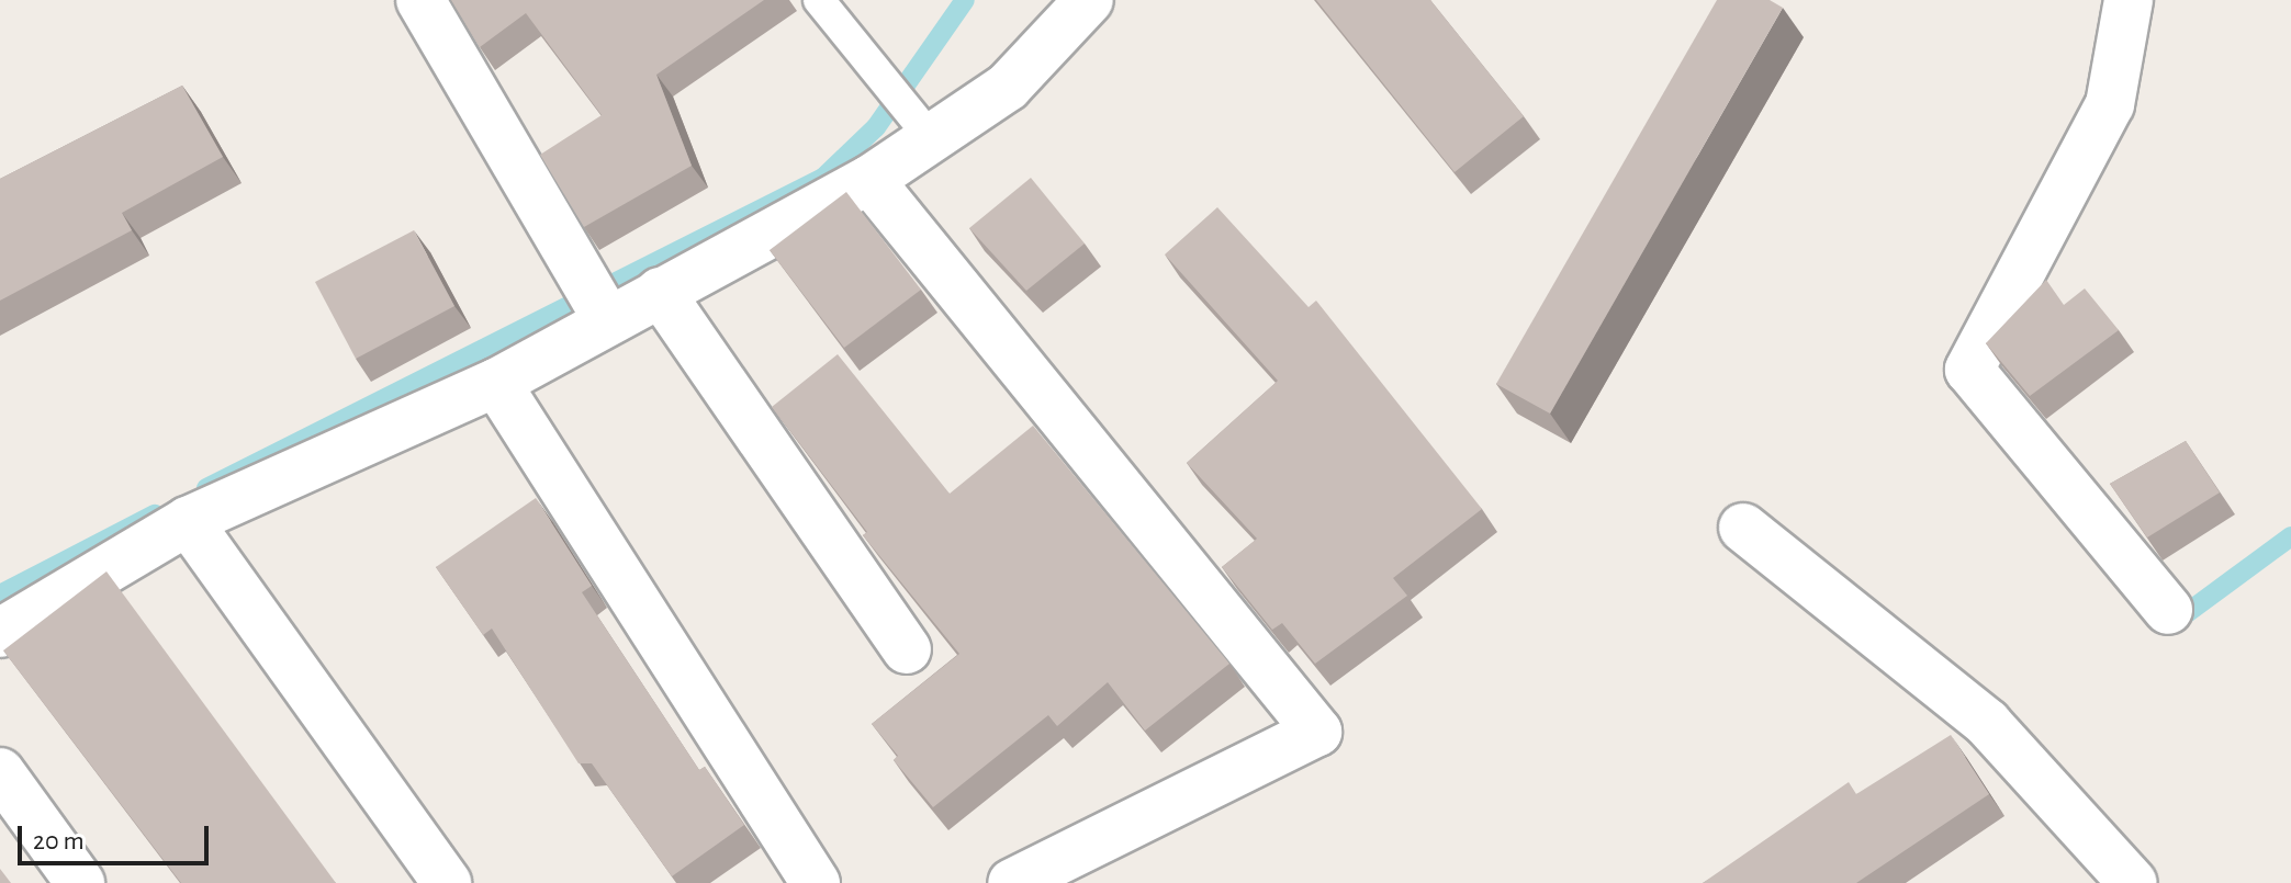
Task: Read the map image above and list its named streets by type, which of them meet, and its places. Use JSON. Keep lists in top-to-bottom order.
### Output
{
  "scale_bar": "20 m"
}
